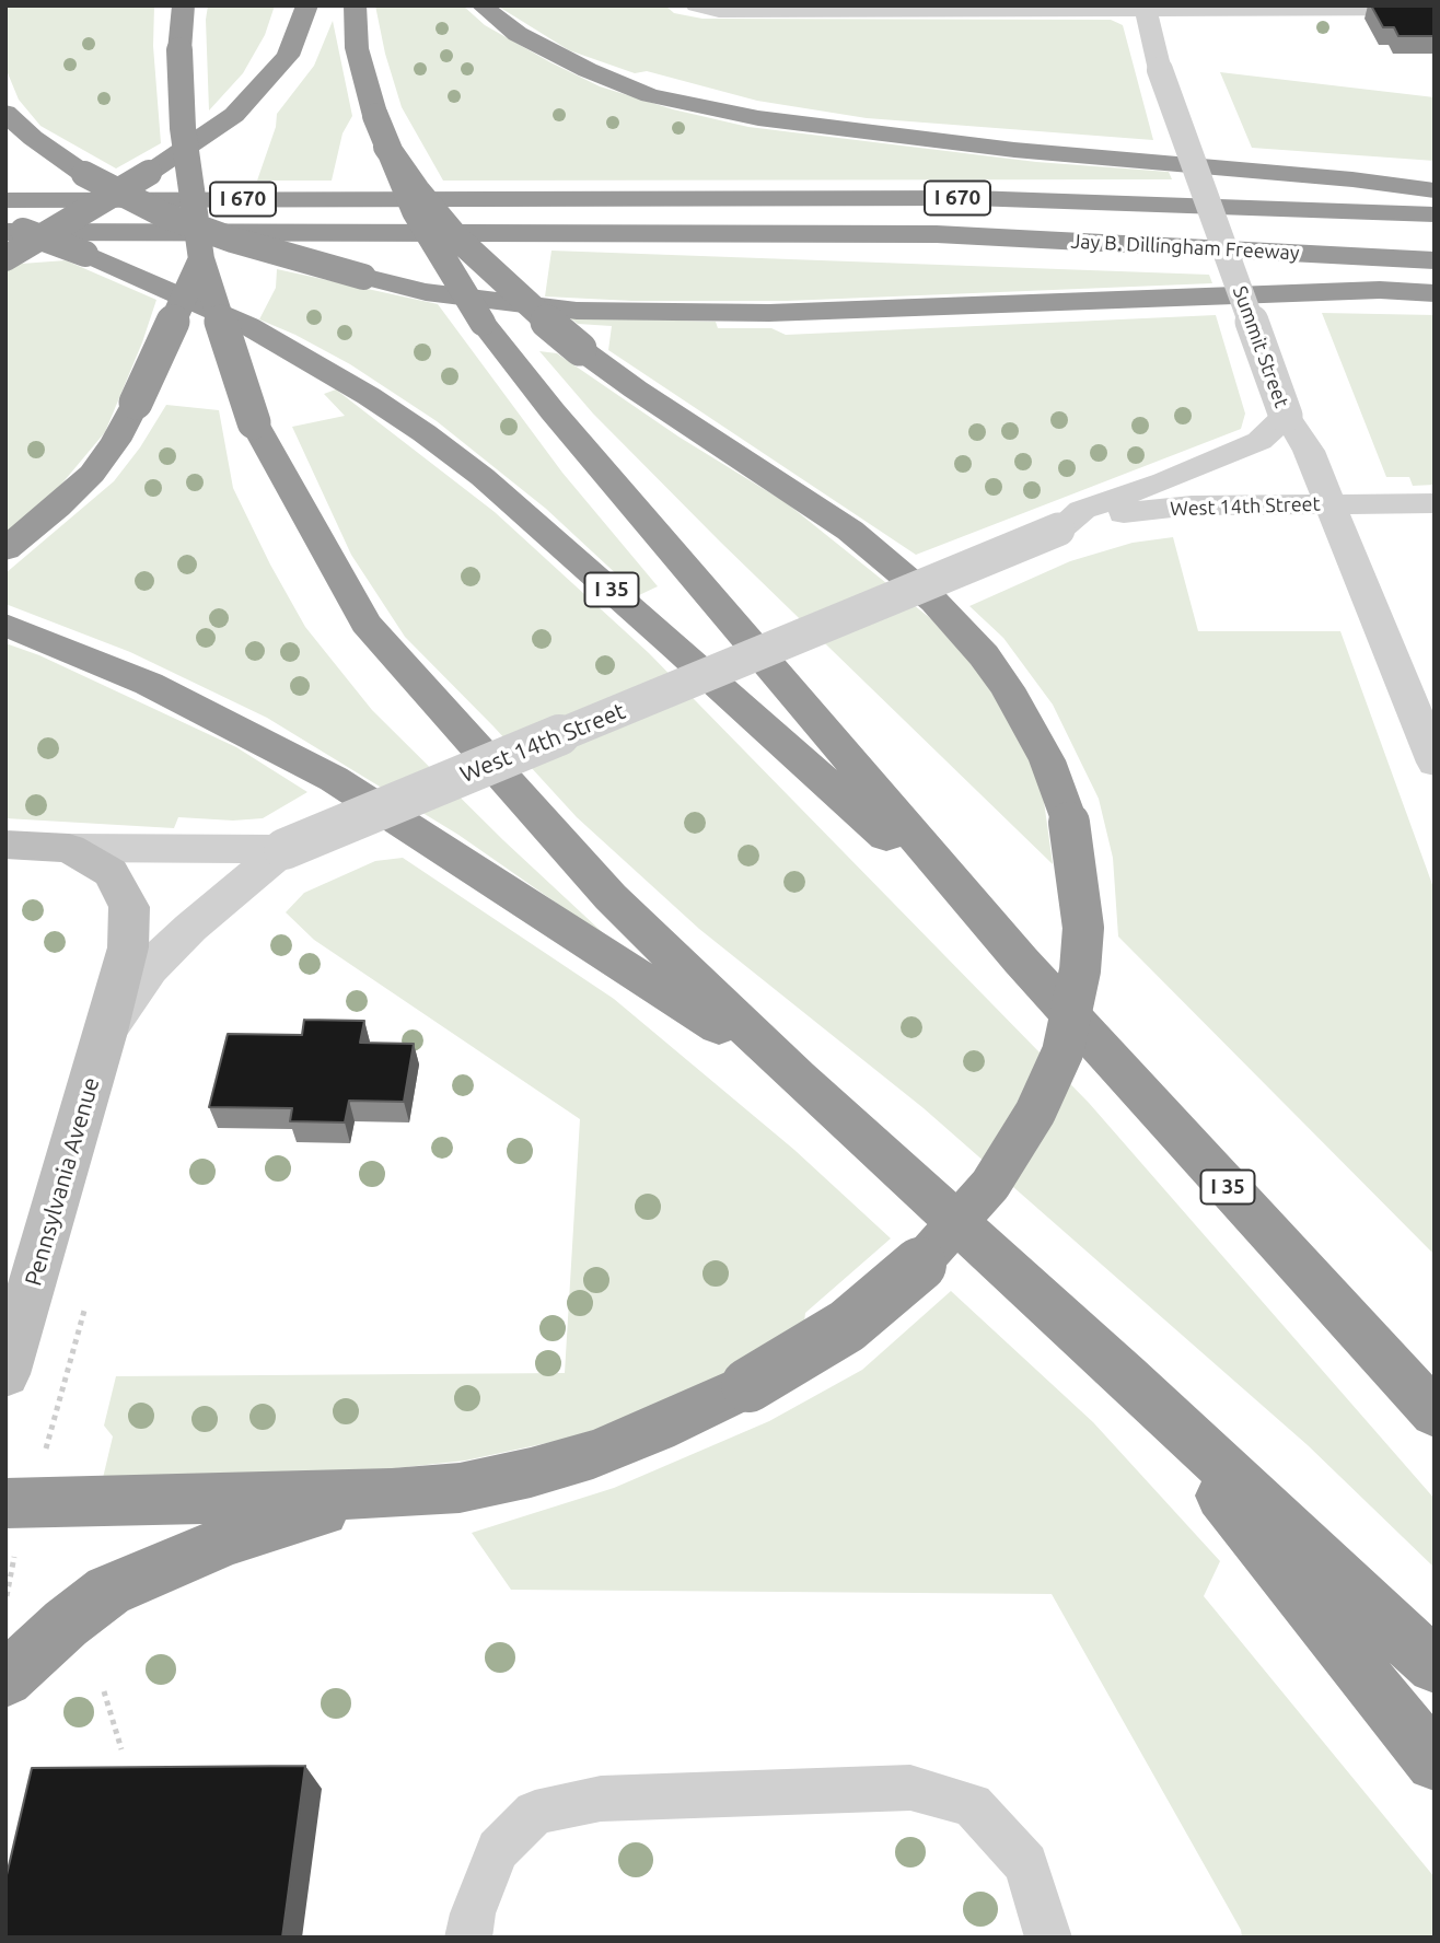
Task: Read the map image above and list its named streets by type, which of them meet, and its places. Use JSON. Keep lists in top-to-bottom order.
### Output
{
  "streets": {
    "highway": ["I 670", "Jay B. Dillingham Freeway", "I 35"],
    "street": ["Summit Street", "West 14th Street", "Pennsylvania Avenue"]
  },
  "crossings": [
    ["Summit Street", "West 14th Street"],
    ["West 14th Street", "Pennsylvania Avenue"]
  ]
}
